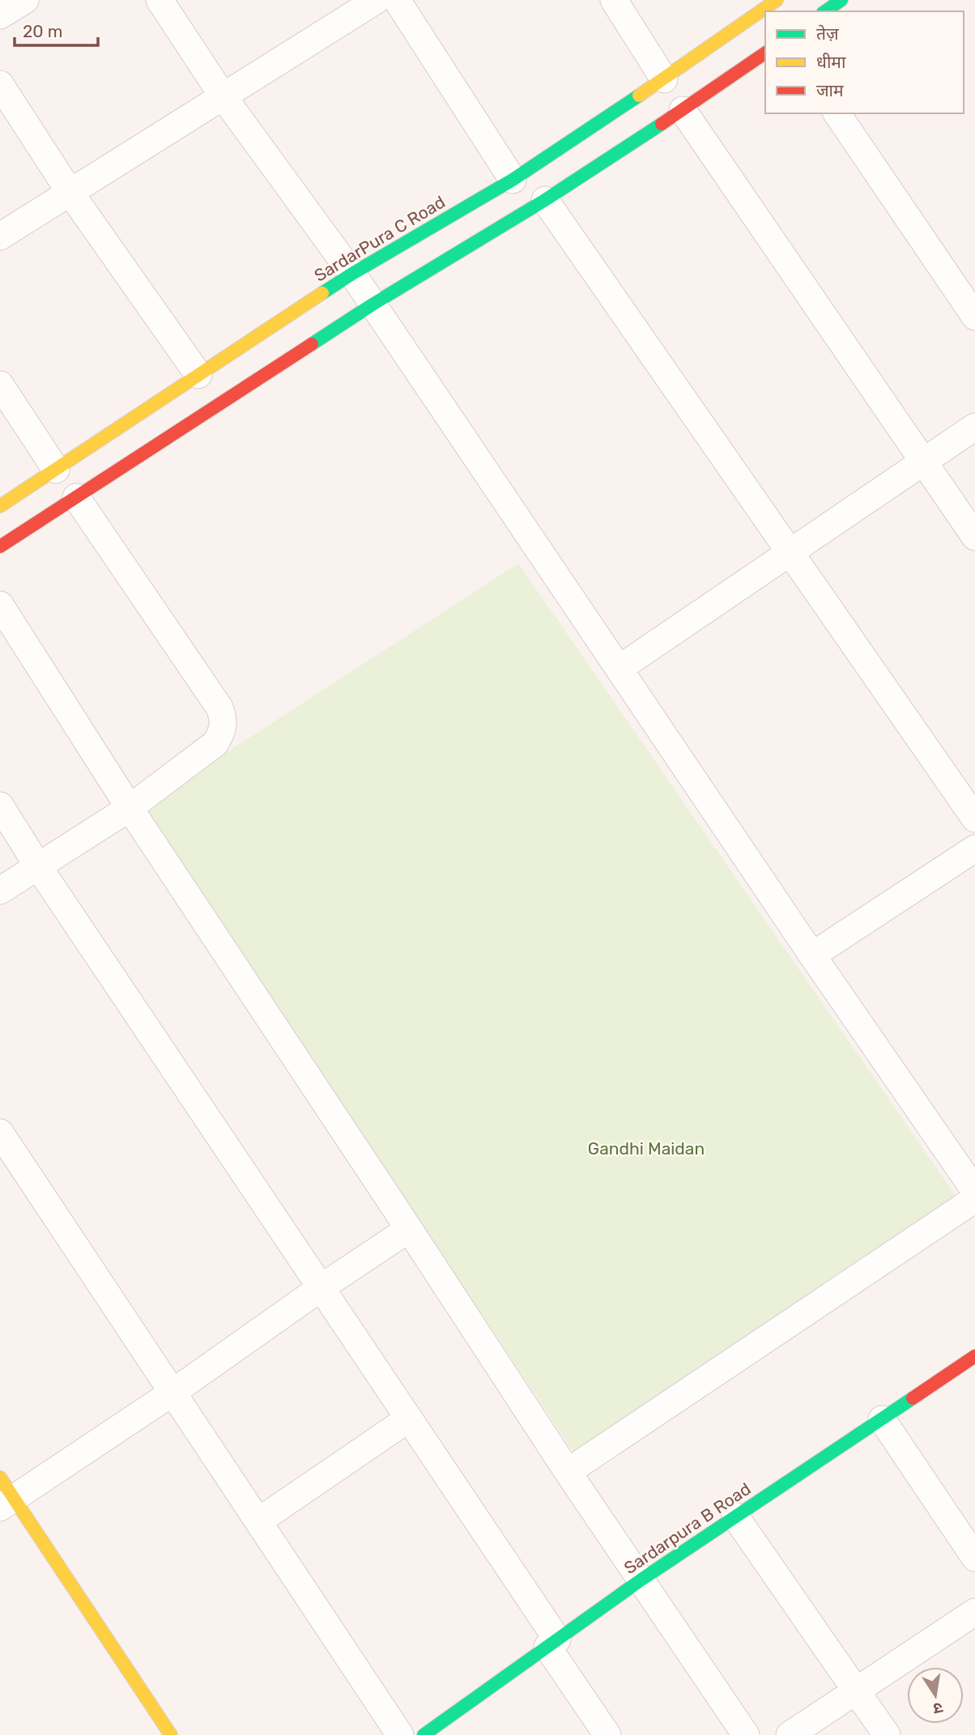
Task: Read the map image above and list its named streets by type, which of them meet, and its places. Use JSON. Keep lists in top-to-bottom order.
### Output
{
  "streets": {
    "street": ["SardarPura C Road", "Sardarpura B Road"]
  },
  "parks": ["Gandhi Maidan"],
  "legend": ["तेज़", "धीमा", "जाम"],
  "scale_bar": "20 m",
  "north": "bottom"
}
